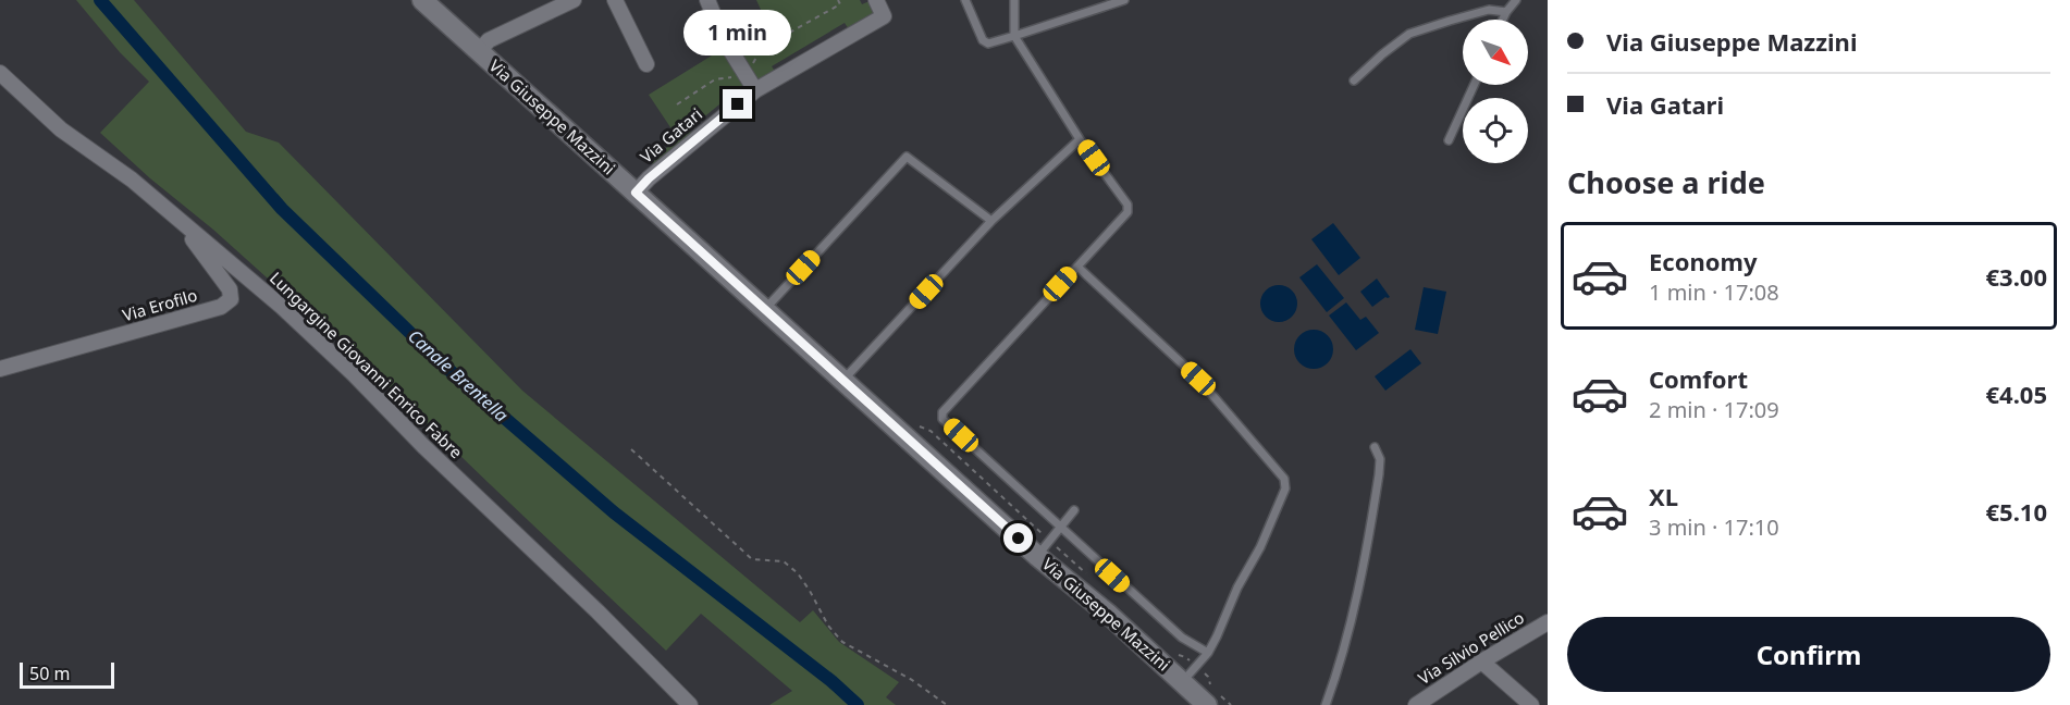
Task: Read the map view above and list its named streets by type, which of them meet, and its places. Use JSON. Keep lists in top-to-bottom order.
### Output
{
  "streets": {
    "main road": ["Via Giuseppe Mazzini"],
    "street": [
      "Via Gatari",
      "Via Erofilo",
      "Lungargine Giovanni Enrico Fabre",
      "Via Silvio Pellico"
    ]
  },
  "crossings": [
    ["Via Giuseppe Mazzini", "Via Gatari"],
    ["Via Erofilo", "Lungargine Giovanni Enrico Fabre"]
  ],
  "water": ["Canale Brentella"],
  "scale_bar": "50 m",
  "north": "bottom right",
  "page": {
    "banner": ["Via Giuseppe Mazzini", "Via Gatari"],
    "bubble": "1 min",
    "heading": "Choose a ride",
    "list": [
      {
        "name": "Economy",
        "note": "1 min · 17:08",
        "value": "€3.00"
      },
      {
        "name": "Comfort",
        "note": "2 min · 17:09",
        "value": "€4.05"
      },
      {
        "name": "XL",
        "note": "3 min · 17:10",
        "value": "€5.10"
      }
    ],
    "buttons": "Confirm",
    "scale": "50 m"
  }
}
